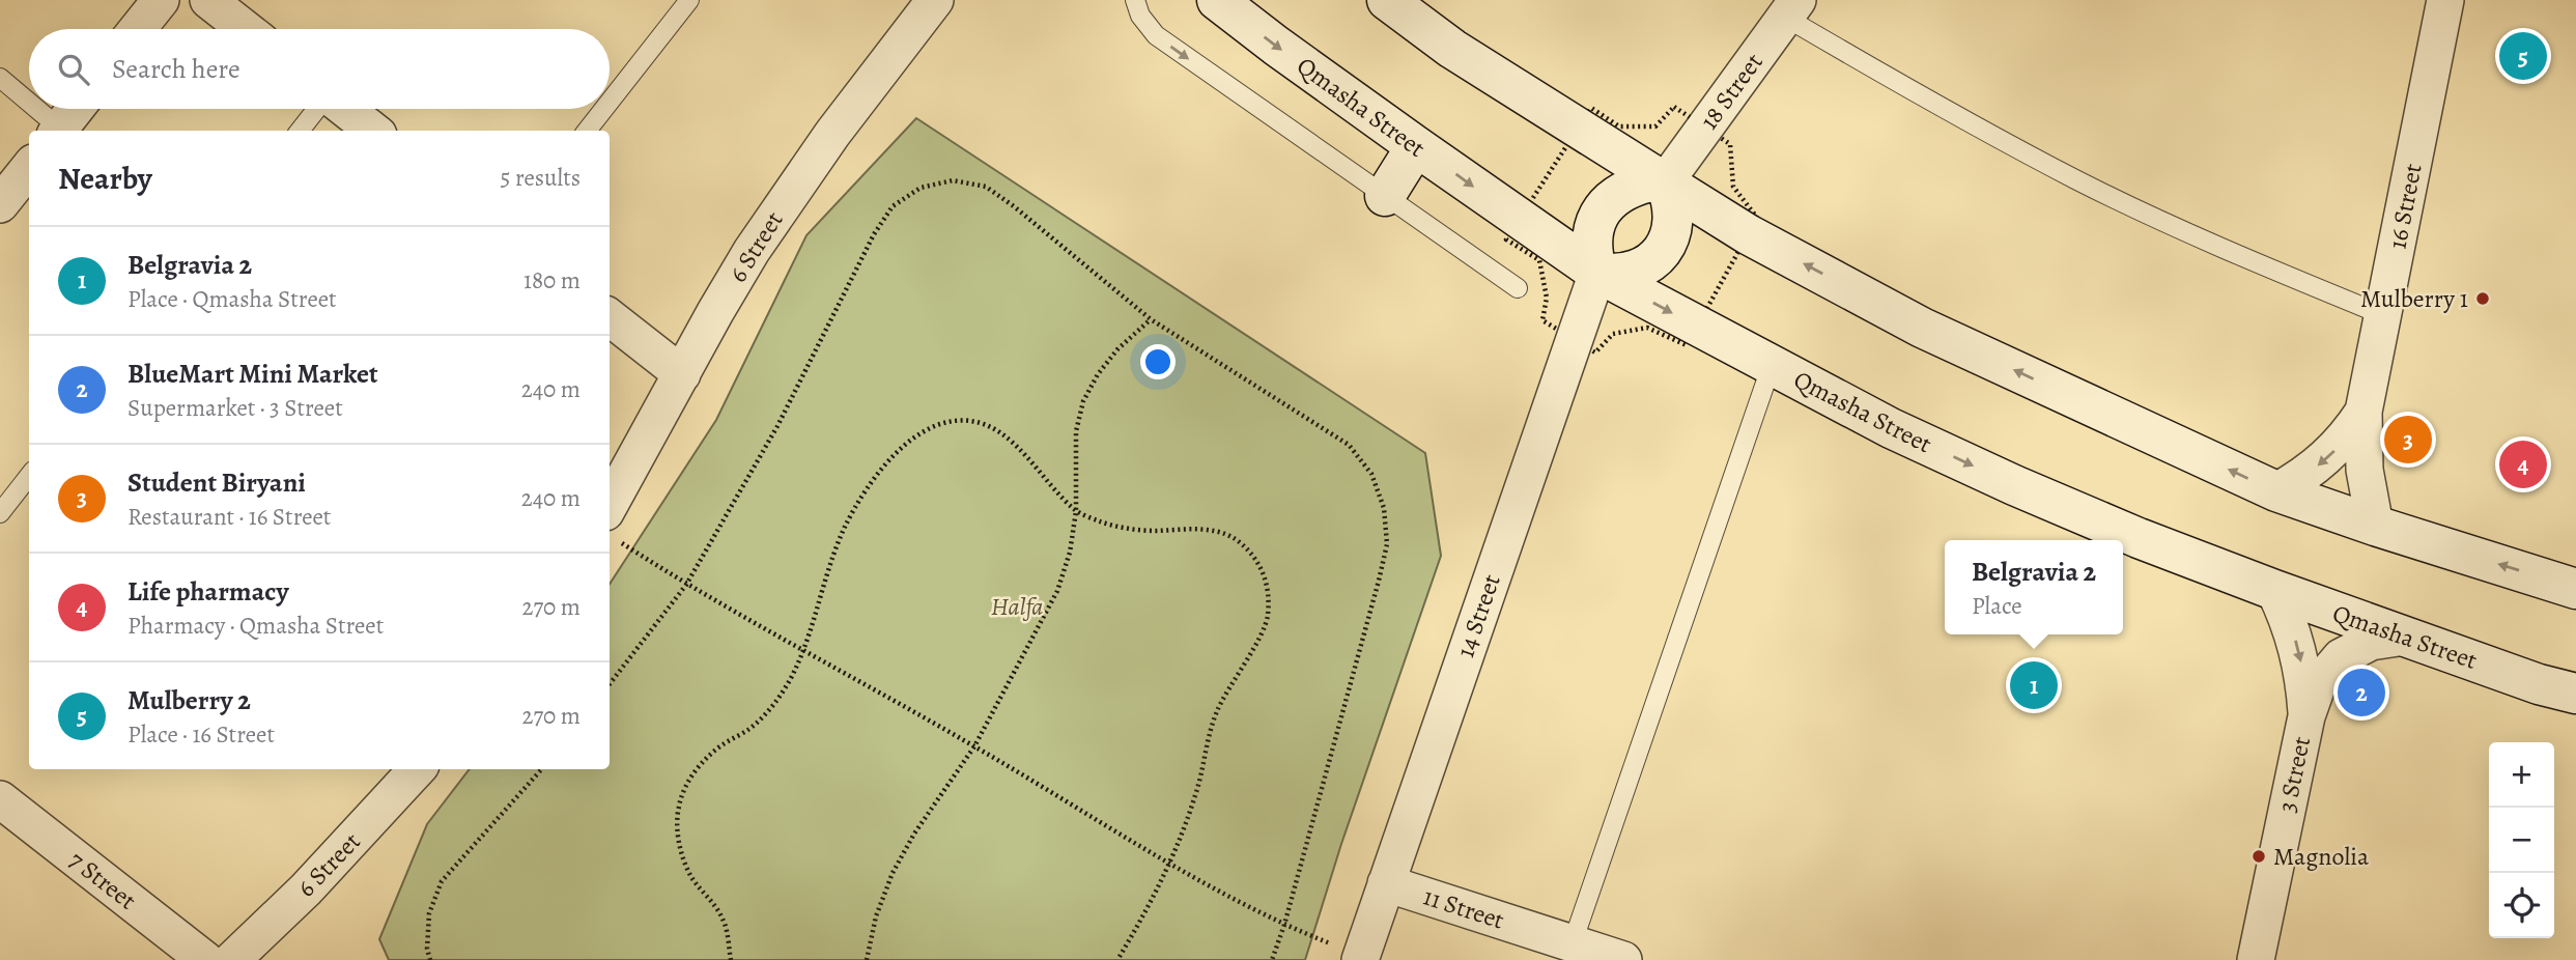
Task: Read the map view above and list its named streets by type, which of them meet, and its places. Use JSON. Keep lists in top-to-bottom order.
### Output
{
  "streets": {
    "street": [
      "18 Street",
      "Qmasha Street",
      "16 Street",
      "6 Street",
      "14 Street",
      "3 Street",
      "7 Street",
      "11 Street"
    ]
  },
  "crossings": [
    ["18 Street", "Qmasha Street"],
    ["18 Street", "14 Street"],
    ["Qmasha Street", "14 Street"],
    ["Qmasha Street", "3 Street"],
    ["14 Street", "11 Street"]
  ],
  "parks": ["Halfa"],
  "places": ["Mulberry 1", "Magnolia"],
  "page": {
    "pins": [
      "5",
      "3",
      "4",
      "1",
      "2"
    ],
    "search": "Search here",
    "heading": ["Nearby", "5 results"],
    "list": [
      {
        "mark": "1",
        "name": "Belgravia 2",
        "note": "Place · Qmasha Street",
        "value": "180 m"
      },
      {
        "mark": "2",
        "name": "BlueMart Mini Market",
        "note": "Supermarket · 3 Street",
        "value": "240 m"
      },
      {
        "mark": "3",
        "name": "Student Biryani",
        "note": "Restaurant · 16 Street",
        "value": "240 m"
      },
      {
        "mark": "4",
        "name": "Life pharmacy",
        "note": "Pharmacy · Qmasha Street",
        "value": "270 m"
      },
      {
        "mark": "5",
        "name": "Mulberry 2",
        "note": "Place · 16 Street",
        "value": "270 m"
      }
    ],
    "popup": ["Belgravia 2", "Place"],
    "map_buttons": ["+", "−"]
  }
}
